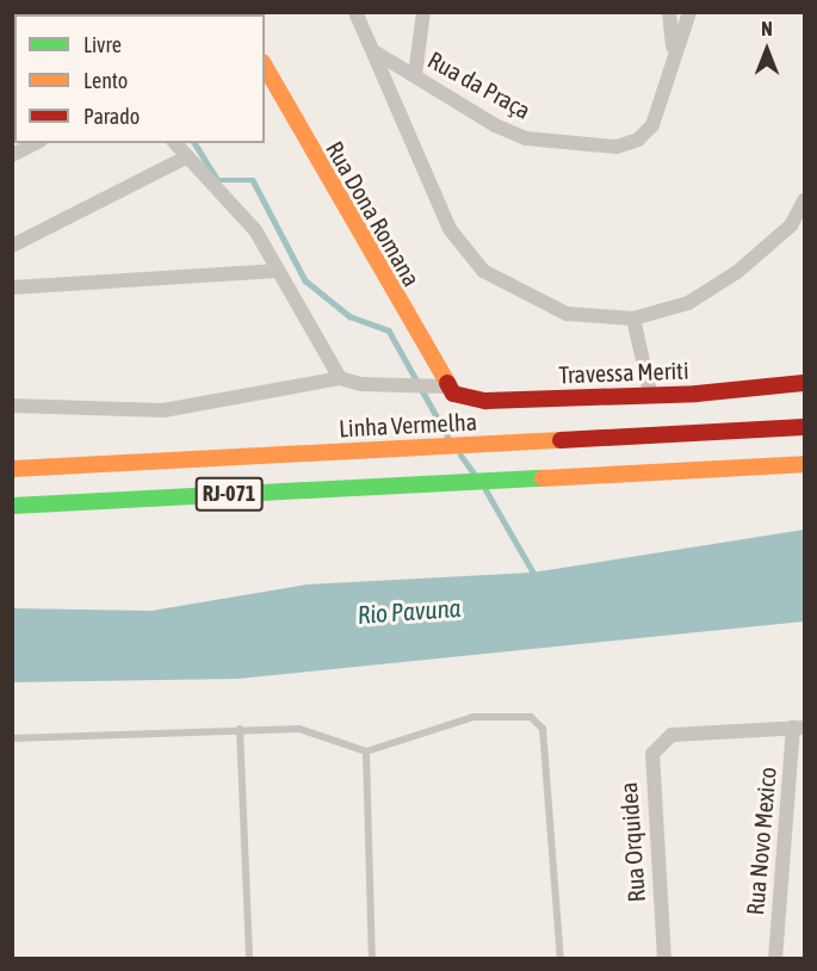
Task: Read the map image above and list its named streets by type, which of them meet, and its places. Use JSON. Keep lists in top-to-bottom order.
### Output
{
  "streets": {
    "main road": [
      "Rua Dona Romana",
      "Travessa Meriti",
      "Linha Vermelha",
      "RJ-071"
    ],
    "street": ["Rua da Praça", "Rua Novo Mexico", "Rua Orquidea"]
  },
  "crossings": [
    ["Rua Dona Romana", "Travessa Meriti"],
    ["Rua Novo Mexico", "Rua Orquidea"]
  ],
  "water": ["Rio Pavuna"],
  "legend": ["Livre", "Lento", "Parado"],
  "north": "top"
}
